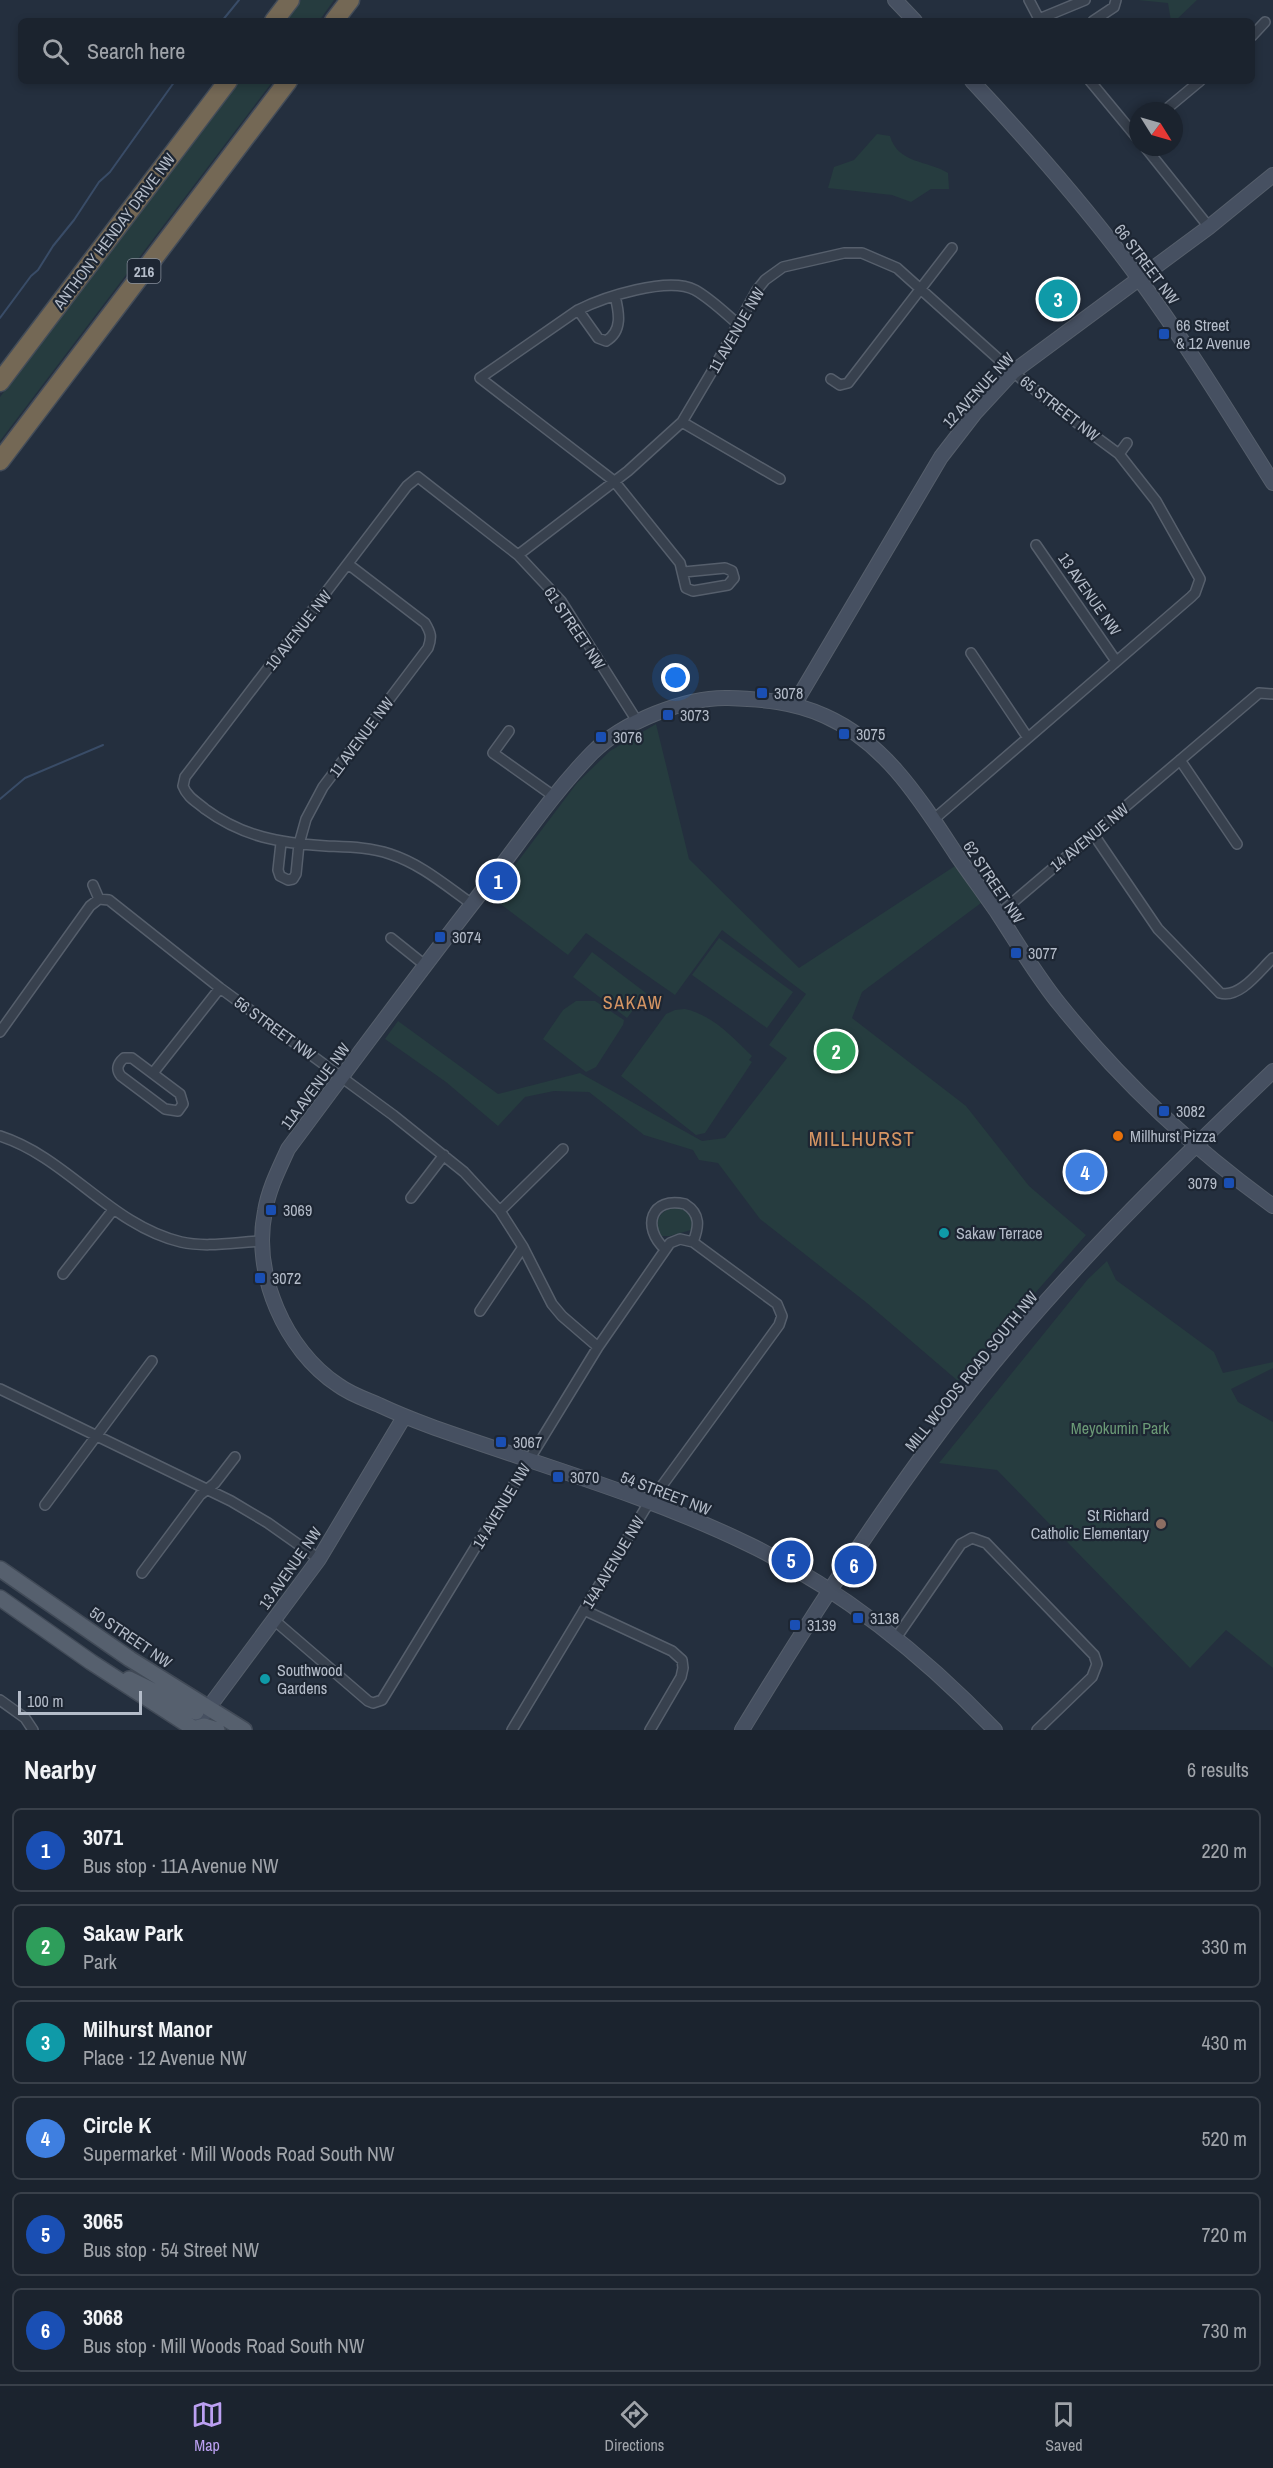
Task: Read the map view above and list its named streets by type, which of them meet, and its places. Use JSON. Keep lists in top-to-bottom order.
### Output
{
  "streets": {
    "highway": ["ANTHONY HENDAY DRIVE NW", "216"],
    "main road": ["50 STREET NW"],
    "street": [
      "66 STREET NW",
      "11 AVENUE NW",
      "12 AVENUE NW",
      "65 STREET NW",
      "13 AVENUE NW",
      "61 STREET NW",
      "10 AVENUE NW",
      "14 AVENUE NW",
      "62 STREET NW",
      "56 STREET NW",
      "11A AVENUE NW",
      "MILL WOODS ROAD SOUTH NW",
      "54 STREET NW",
      "14A AVENUE NW"
    ]
  },
  "crossings": [
    ["66 STREET NW", "12 AVENUE NW"],
    ["11 AVENUE NW", "65 STREET NW"],
    ["11 AVENUE NW", "61 STREET NW"],
    ["11 AVENUE NW", "10 AVENUE NW"],
    ["12 AVENUE NW", "65 STREET NW"],
    ["12 AVENUE NW", "62 STREET NW"],
    ["65 STREET NW", "13 AVENUE NW"],
    ["13 AVENUE NW", "14 AVENUE NW"],
    ["13 AVENUE NW", "62 STREET NW"],
    ["13 AVENUE NW", "54 STREET NW"],
    ["13 AVENUE NW", "50 STREET NW"],
    ["61 STREET NW", "10 AVENUE NW"],
    ["61 STREET NW", "62 STREET NW"],
    ["61 STREET NW", "11A AVENUE NW"],
    ["14 AVENUE NW", "62 STREET NW"],
    ["14 AVENUE NW", "56 STREET NW"],
    ["14 AVENUE NW", "54 STREET NW"],
    ["14 AVENUE NW", "14A AVENUE NW"],
    ["62 STREET NW", "11A AVENUE NW"],
    ["62 STREET NW", "MILL WOODS ROAD SOUTH NW"],
    ["56 STREET NW", "11A AVENUE NW"],
    ["11A AVENUE NW", "54 STREET NW"],
    ["MILL WOODS ROAD SOUTH NW", "54 STREET NW"],
    ["54 STREET NW", "14A AVENUE NW"]
  ],
  "districts": ["SAKAW", "MILLHURST"],
  "parks": ["Meyokumin Park"],
  "places": {
    "transit": [
      "66 Street & 12 Avenue",
      "3078",
      "3073",
      "3075",
      "3076",
      "3074",
      "3077",
      "3082",
      "3079",
      "3069",
      "3072",
      "3067",
      "3070",
      "3138",
      "3139"
    ],
    "other": [
      "Millhurst Pizza",
      "Sakaw Terrace",
      "St Richard Catholic Elementary",
      "Southwood Gardens"
    ]
  },
  "scale_bar": "100 m",
  "north": "bottom right",
  "page": {
    "search": "Search here",
    "pins": [
      "3",
      "1",
      "2",
      "4",
      "5",
      "6"
    ],
    "scale": "100 m",
    "heading": ["Nearby", "6 results"],
    "list": [
      {
        "mark": "1",
        "name": "3071",
        "note": "Bus stop · 11A Avenue NW",
        "value": "220 m"
      },
      {
        "mark": "2",
        "name": "Sakaw Park",
        "note": "Park",
        "value": "330 m"
      },
      {
        "mark": "3",
        "name": "Milhurst Manor",
        "note": "Place · 12 Avenue NW",
        "value": "430 m"
      },
      {
        "mark": "4",
        "name": "Circle K",
        "note": "Supermarket · Mill Woods Road South NW",
        "value": "520 m"
      },
      {
        "mark": "5",
        "name": "3065",
        "note": "Bus stop · 54 Street NW",
        "value": "720 m"
      },
      {
        "mark": "6",
        "name": "3068",
        "note": "Bus stop · Mill Woods Road South NW",
        "value": "730 m"
      }
    ],
    "nav": ["Map", "Directions", "Saved"]
  }
}
